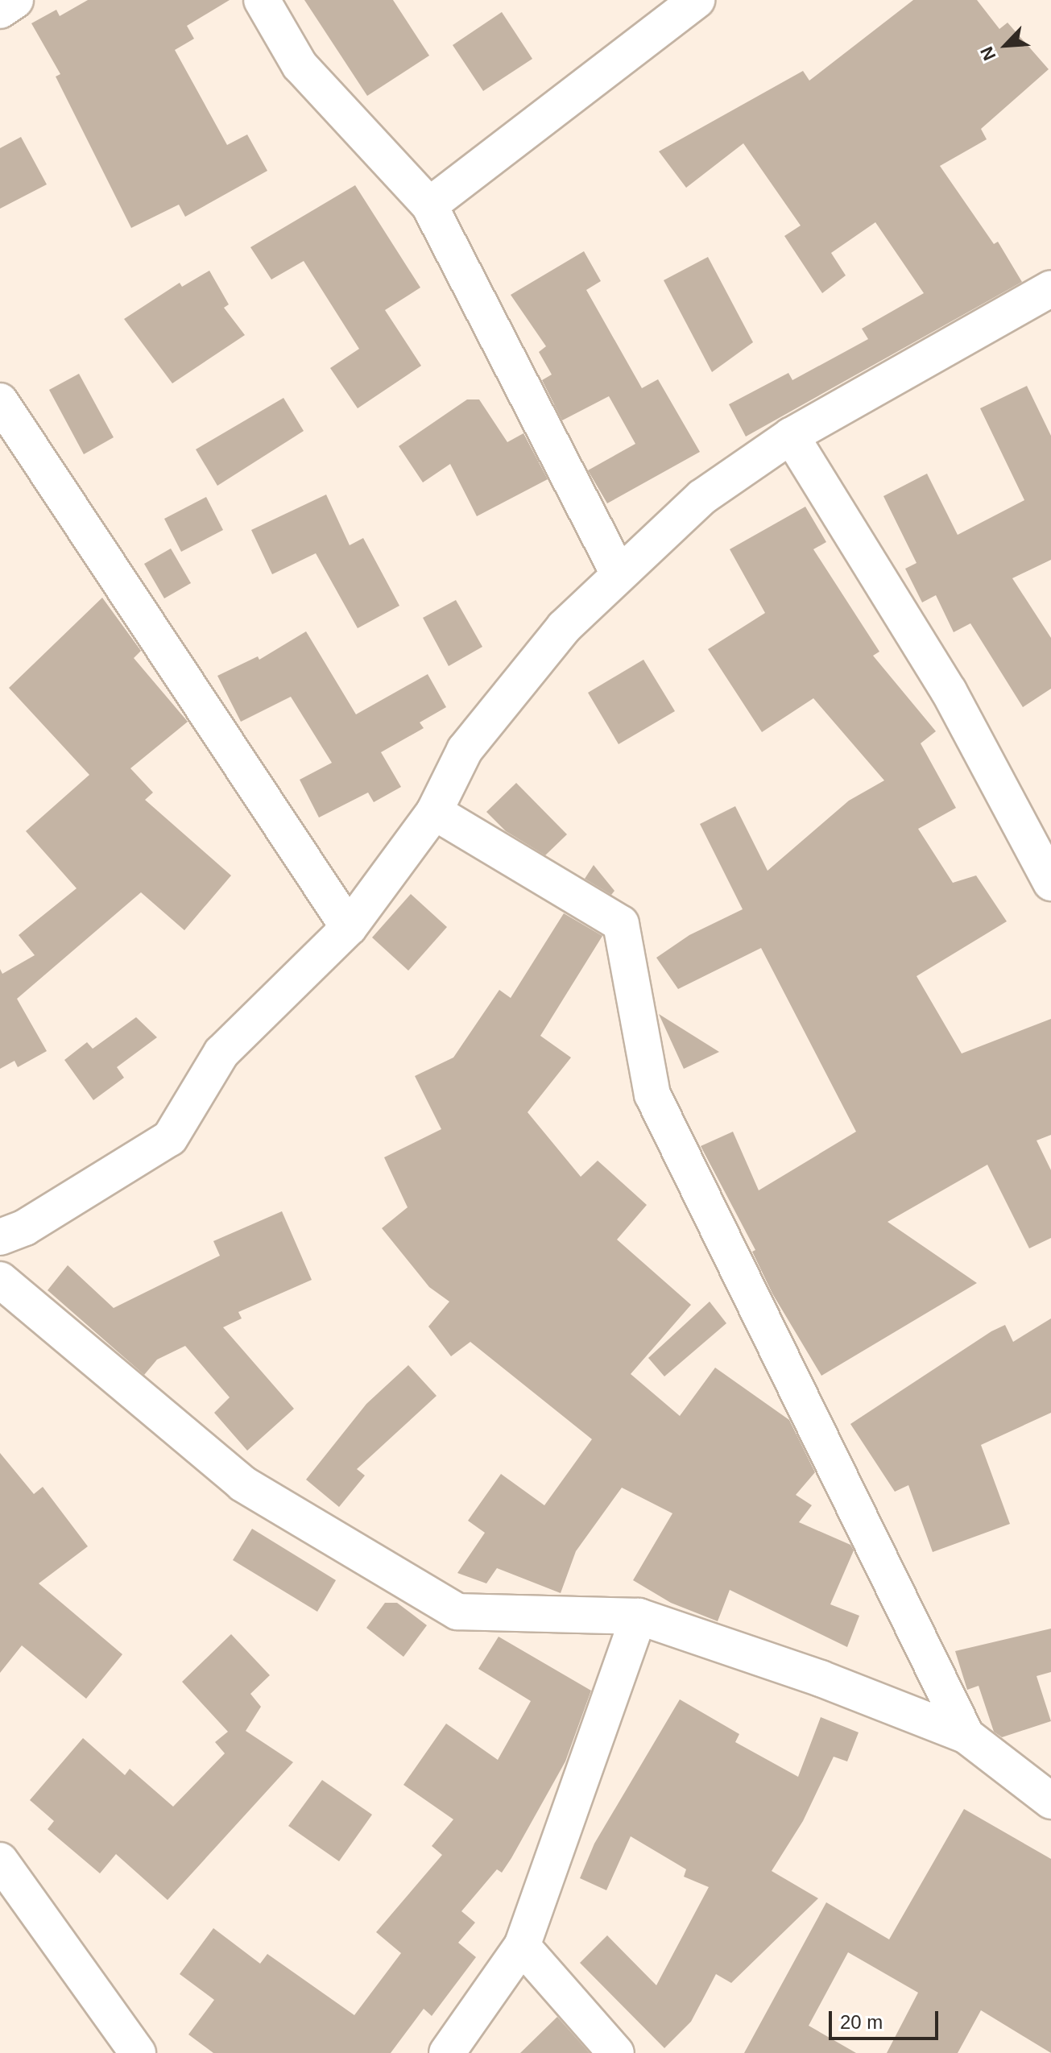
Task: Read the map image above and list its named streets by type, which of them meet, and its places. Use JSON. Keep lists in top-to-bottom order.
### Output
{
  "scale_bar": "20 m",
  "north": "bottom left"
}
